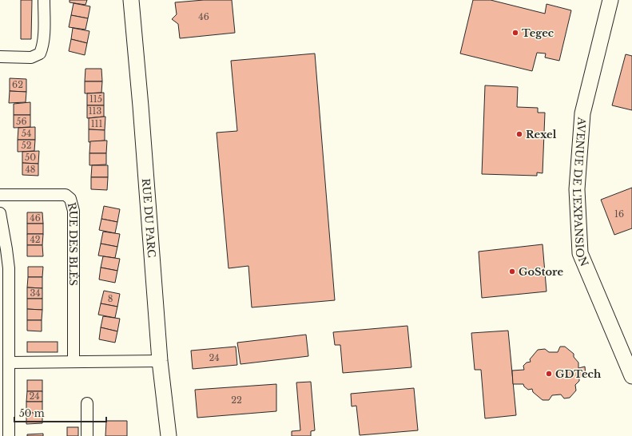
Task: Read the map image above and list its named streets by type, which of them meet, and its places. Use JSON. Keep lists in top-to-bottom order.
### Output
{
  "streets": {
    "street": ["AVENUE DE L'EXPANSION", "RUE DU PARC", "RUE DES BLÉS"]
  },
  "places": [
    "Tegec",
    "Rexel",
    "GoStore",
    "GDTech"
  ],
  "house_numbers": [
    "46",
    "62",
    "115",
    "113",
    "56",
    "111",
    "54",
    "52",
    "50",
    "48",
    "16",
    "46",
    "42",
    "34",
    "8",
    "24",
    "24",
    "22"
  ],
  "scale_bar": "50 m"
}
